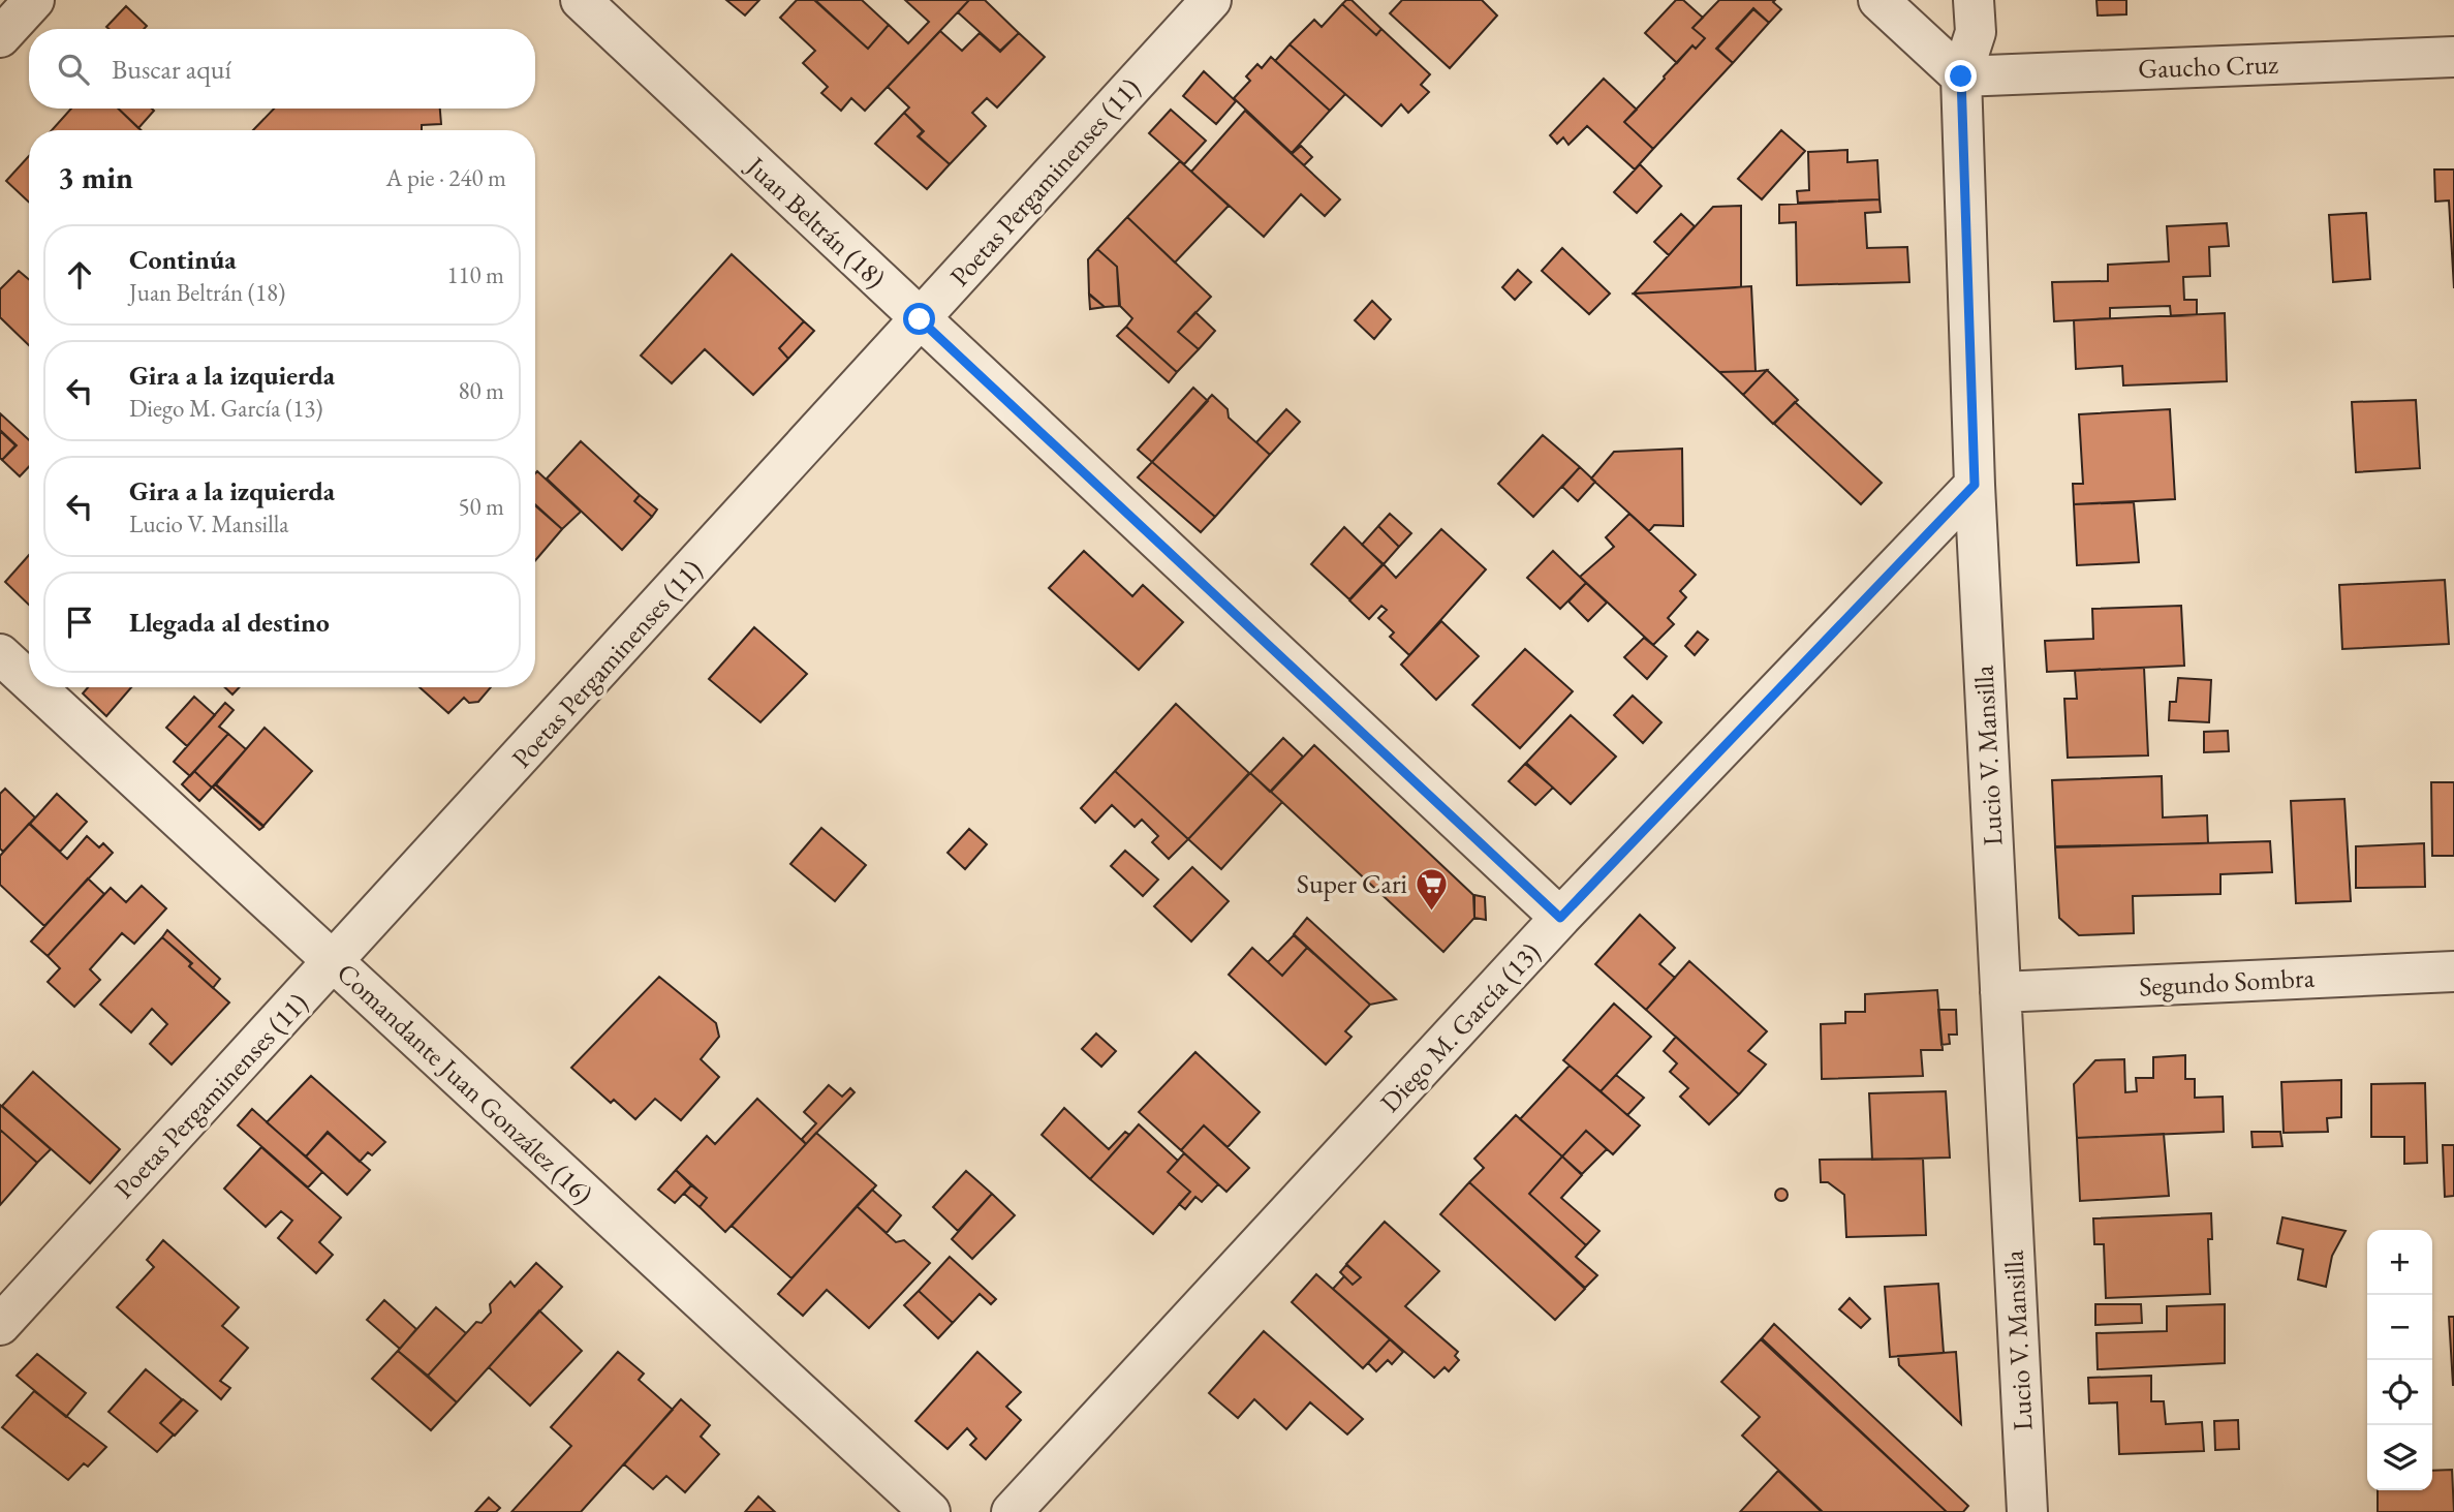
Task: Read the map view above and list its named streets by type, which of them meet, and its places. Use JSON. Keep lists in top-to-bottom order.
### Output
{
  "streets": {
    "street": [
      "Gaucho Cruz",
      "Poetas Pergaminenses (11)",
      "Juan Beltrán (18)",
      "Lucio V. Mansilla",
      "Segundo Sombra",
      "Diego M. García (13)",
      "Comandante Juan González (16)"
    ]
  },
  "crossings": [
    ["Gaucho Cruz", "Lucio V. Mansilla"],
    ["Poetas Pergaminenses (11)", "Juan Beltrán (18)"],
    ["Poetas Pergaminenses (11)", "Comandante Juan González (16)"],
    ["Juan Beltrán (18)", "Diego M. García (13)"],
    ["Lucio V. Mansilla", "Segundo Sombra"],
    ["Lucio V. Mansilla", "Diego M. García (13)"]
  ],
  "places": {
    "supermarket": ["Super Cari"]
  },
  "page": {
    "search": "Buscar aquí",
    "heading": ["3 min", "A pie · 240 m"],
    "list": [
      ["Continúa", "Juan Beltrán (18)", "110 m"],
      ["Gira a la izquierda", "Diego M. García (13)", "80 m"],
      ["Gira a la izquierda", "Lucio V. Mansilla", "50 m"],
      "Llegada al destino"
    ],
    "map_buttons": ["+", "−"]
  }
}
